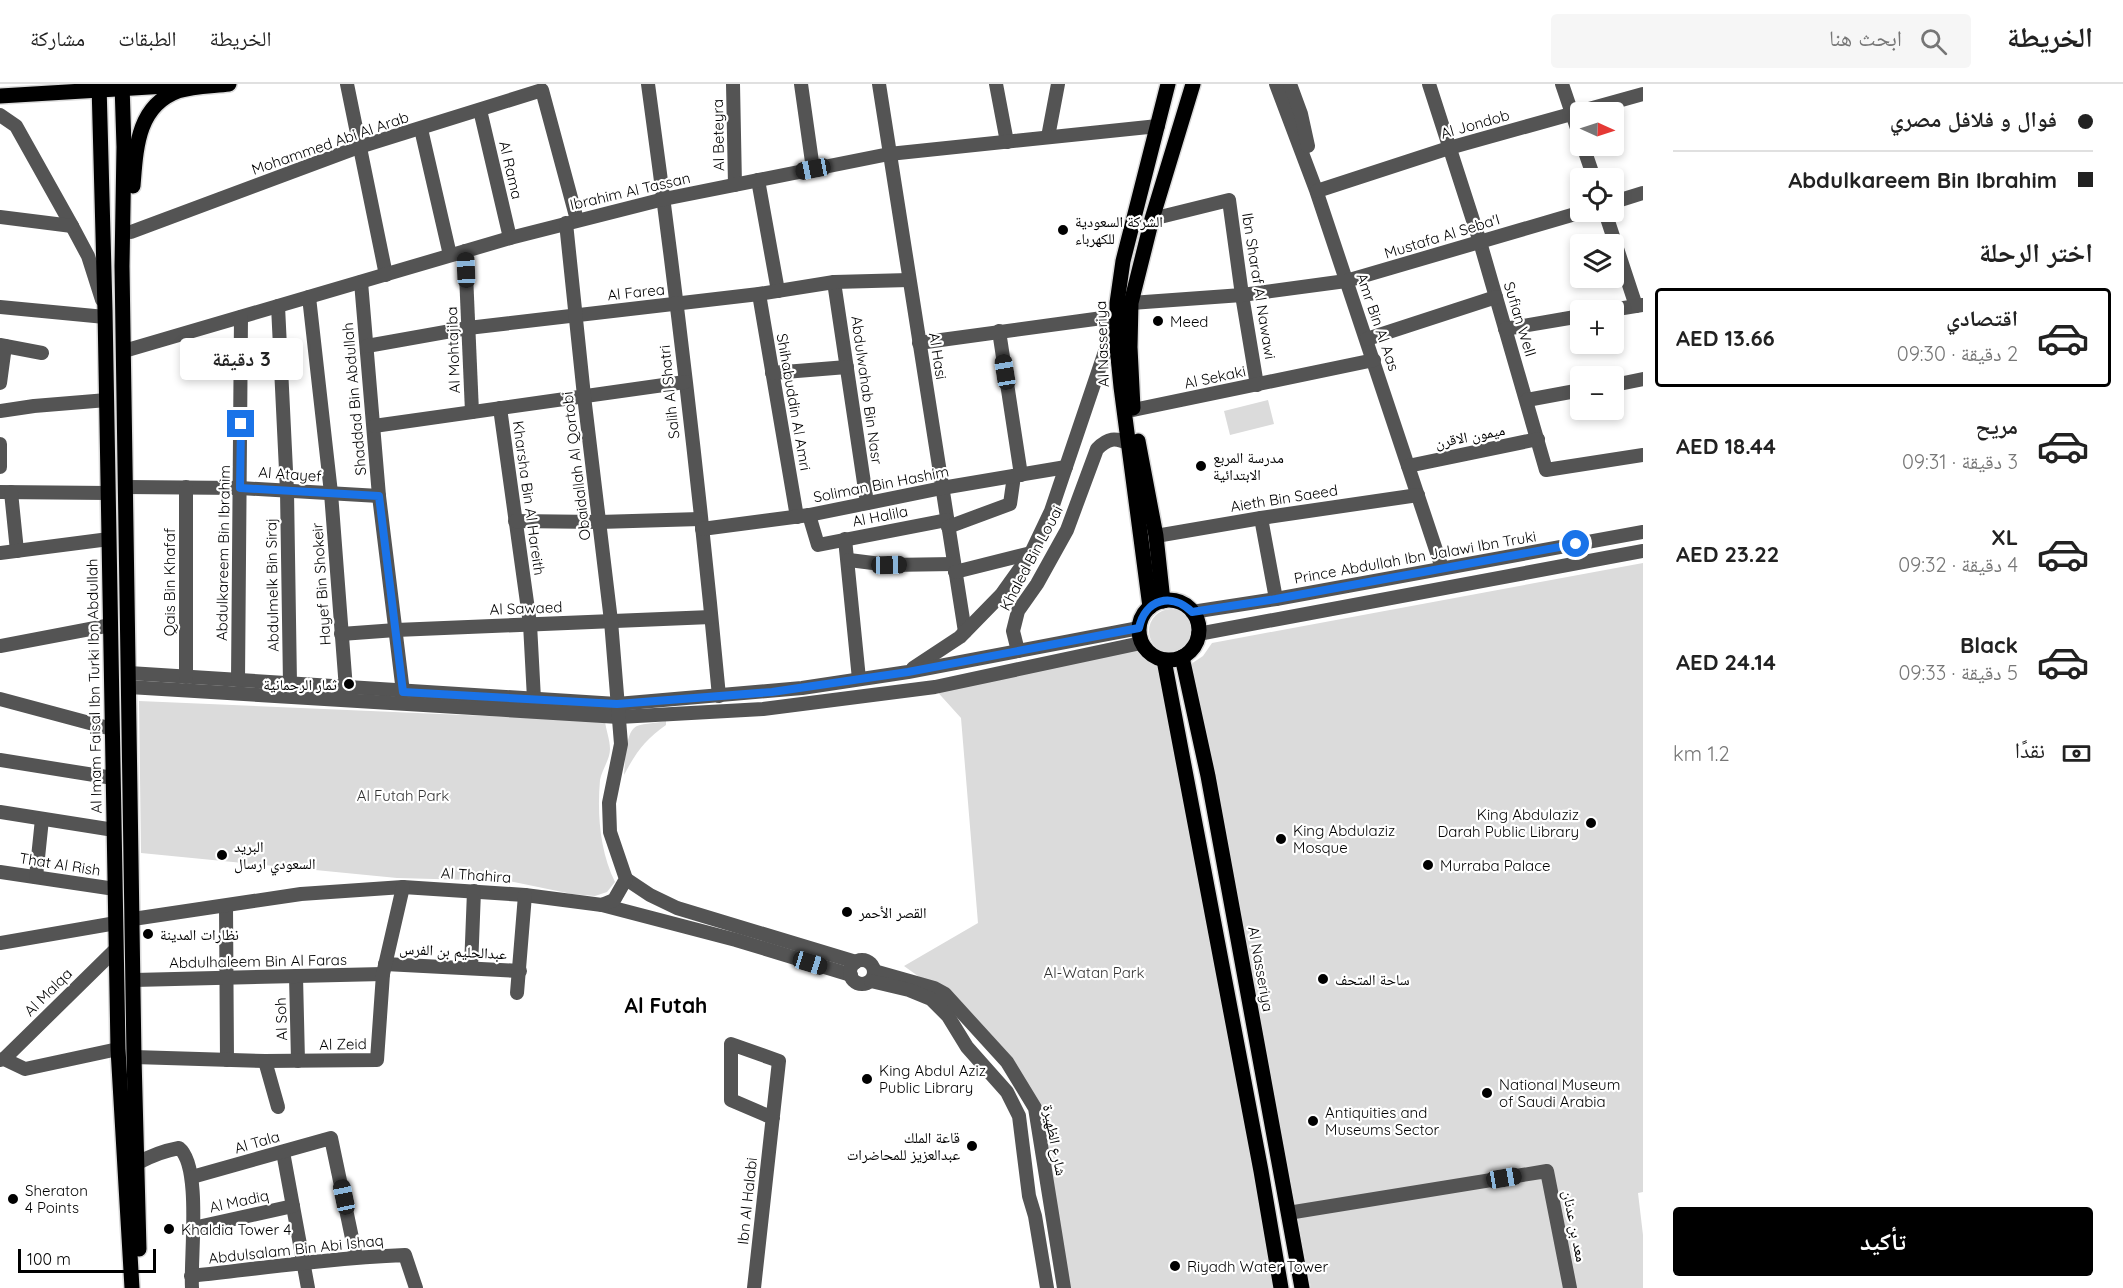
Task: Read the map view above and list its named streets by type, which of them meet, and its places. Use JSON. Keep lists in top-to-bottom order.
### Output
{
  "streets": {
    "main road": ["Al Nasseriya", "Al Imam Faisal Ibn Turki Ibn Abdullah"],
    "street": [
      "Al Jondob",
      "Al Beteyra",
      "Mohammed Abi Al Arab",
      "Al Rama",
      "Ibrahim Al Tassan",
      "Mustafa Al Seba'I",
      "Ibn Sharaf Al Nawawi",
      "Al Farea",
      "Sufian Well",
      "Amr Bin Al Aas",
      "Al Mohtajiba",
      "Al Hasi",
      "Al Sekaki",
      "Abdulwahab Bin Nasr",
      "Salih Al Shatri",
      "Shaddad Bin Abdullah",
      "Shihabuddin Al Amri",
      "ميمون الاقرن",
      "Obaidallah Al Qortobi",
      "Al Atayef",
      "Soliman Bin Hashim",
      "Kharsha Bin Al Hareith",
      "Aieth Bin Saeed",
      "Al Halila",
      "Abdulkareem Bin Ibrahim",
      "Prince Abdullah Ibn Jalawi Ibn Truki",
      "Khaled Bin Louai",
      "Qais Bin Khafaf",
      "Hayef Bin Shokeir",
      "Abdulmelk Bin Siraj",
      "Al Sawaed",
      "That Al Rish",
      "Al Thahira",
      "عبدالحليم بن الفرس",
      "Abdulhaleem Bin Al Faras",
      "Al Malqa",
      "Al Soh",
      "Al Zeid",
      "شارع الظهيرة",
      "Al Tala",
      "Al Madiq",
      "Ibn Al Halabi",
      "معد بن عدنان",
      "Abdulsalam Bin Abi Ishaq"
    ]
  },
  "crossings": [
    ["Al Jondob", "Sufian Well"],
    ["Al Jondob", "Amr Bin Al Aas"],
    ["Al Beteyra", "Ibrahim Al Tassan"],
    ["Mohammed Abi Al Arab", "Al Rama"],
    ["Mohammed Abi Al Arab", "Obaidallah Al Qortobi"],
    ["Al Rama", "Ibrahim Al Tassan"],
    ["Ibrahim Al Tassan", "Al Nasseriya"],
    ["Ibrahim Al Tassan", "Al Mohtajiba"],
    ["Ibrahim Al Tassan", "Al Hasi"],
    ["Ibrahim Al Tassan", "Salih Al Shatri"],
    ["Ibrahim Al Tassan", "Shaddad Bin Abdullah"],
    ["Ibrahim Al Tassan", "Obaidallah Al Qortobi"],
    ["Ibrahim Al Tassan", "Abdulkareem Bin Ibrahim"],
    ["Ibrahim Al Tassan", "Hayef Bin Shokeir"],
    ["Ibrahim Al Tassan", "Abdulmelk Bin Siraj"],
    ["Mustafa Al Seba'I", "Ibn Sharaf Al Nawawi"],
    ["Mustafa Al Seba'I", "Sufian Well"],
    ["Mustafa Al Seba'I", "Amr Bin Al Aas"],
    ["Mustafa Al Seba'I", "Al Nasseriya"],
    ["Ibn Sharaf Al Nawawi", "Al Nasseriya"],
    ["Ibn Sharaf Al Nawawi", "Al Sekaki"],
    ["Al Farea", "Al Mohtajiba"],
    ["Al Farea", "Al Hasi"],
    ["Al Farea", "Abdulwahab Bin Nasr"],
    ["Al Farea", "Salih Al Shatri"],
    ["Al Farea", "Shaddad Bin Abdullah"],
    ["Al Farea", "Shihabuddin Al Amri"],
    ["Al Farea", "Obaidallah Al Qortobi"],
    ["Sufian Well", "ميمون الاقرن"],
    ["Amr Bin Al Aas", "Al Sekaki"],
    ["Amr Bin Al Aas", "ميمون الاقرن"],
    ["Amr Bin Al Aas", "Aieth Bin Saeed"],
    ["Amr Bin Al Aas", "Prince Abdullah Ibn Jalawi Ibn Truki"],
    ["Al Nasseriya", "Al Sekaki"],
    ["Al Nasseriya", "Aieth Bin Saeed"],
    ["Al Nasseriya", "Prince Abdullah Ibn Jalawi Ibn Truki"],
    ["Al Nasseriya", "Khaled Bin Louai"],
    ["Al Nasseriya", "معد بن عدنان"],
    ["Al Hasi", "Soliman Bin Hashim"],
    ["Al Hasi", "Al Halila"],
    ["Al Hasi", "Khaled Bin Louai"],
    ["Abdulwahab Bin Nasr", "Soliman Bin Hashim"],
    ["Salih Al Shatri", "Soliman Bin Hashim"],
    ["Salih Al Shatri", "Al Sawaed"],
    ["Shaddad Bin Abdullah", "Al Atayef"],
    ["Shaddad Bin Abdullah", "Al Sawaed"],
    ["Shihabuddin Al Amri", "Soliman Bin Hashim"],
    ["Shihabuddin Al Amri", "Al Halila"],
    ["Obaidallah Al Qortobi", "Soliman Bin Hashim"],
    ["Obaidallah Al Qortobi", "Al Sawaed"],
    ["Al Atayef", "Abdulkareem Bin Ibrahim"],
    ["Al Atayef", "Qais Bin Khafaf"],
    ["Al Atayef", "Hayef Bin Shokeir"],
    ["Al Atayef", "Abdulmelk Bin Siraj"],
    ["Soliman Bin Hashim", "Kharsha Bin Al Hareith"],
    ["Soliman Bin Hashim", "Al Halila"],
    ["Kharsha Bin Al Hareith", "Al Sawaed"],
    ["Hayef Bin Shokeir", "Al Sawaed"],
    ["Al Imam Faisal Ibn Turki Ibn Abdullah", "That Al Rish"],
    ["Al Imam Faisal Ibn Turki Ibn Abdullah", "Al Malqa"],
    ["Al Thahira", "Al Zeid"],
    ["Al Thahira", "شارع الظهيرة"],
    ["عبدالحليم بن الفرس", "Abdulhaleem Bin Al Faras"],
    ["عبدالحليم بن الفرس", "Al Zeid"],
    ["Abdulhaleem Bin Al Faras", "Al Soh"],
    ["Abdulhaleem Bin Al Faras", "Al Zeid"],
    ["Al Soh", "Al Zeid"],
    ["Al Tala", "Abdulsalam Bin Abi Ishaq"]
  ],
  "districts": ["Al Futah"],
  "parks": ["Al Futah Park", "Al-Watan Park"],
  "places": [
    "الشركة السعودية للكهرباء",
    "Meed",
    "مدرسة المربع الابتدائية",
    "ثمار الرحمانية",
    "King Abdulaziz Darah Public Library",
    "King Abdulaziz Mosque",
    "البريد السعودي ارسال",
    "Murraba Palace",
    "القصر الأحمر",
    "نظارات المدينة",
    "ساحة المتحف",
    "King Abdul Aziz Public Library",
    "National Museum of Saudi Arabia",
    "Antiquities and Museums Sector",
    "قاعة الملك عبدالعزيز للمحاضرات",
    "Sheraton 4 Points",
    "Khaldia Tower 4",
    "Riyadh Water Tower"
  ],
  "scale_bar": "100 m",
  "north": "right",
  "page": {
    "header": "الخريطة",
    "search": "ابحث هنا",
    "nav": ["الخريطة", "الطبقات", "مشاركة"],
    "banner": ["فوال و فلافل مصري", "Abdulkareem Bin Ibrahim"],
    "map_buttons": ["+", "−"],
    "heading": "اختر الرحلة",
    "list": [
      {
        "name": "اقتصادي",
        "note": "2 دقيقة · 09:30",
        "value": "AED 13.66"
      },
      {
        "name": "مريح",
        "note": "3 دقيقة · 09:31",
        "value": "AED 18.44"
      },
      {
        "name": "XL",
        "note": "4 دقيقة · 09:32",
        "value": "AED 23.22"
      },
      {
        "name": "Black",
        "note": "5 دقيقة · 09:33",
        "value": "AED 24.14"
      }
    ],
    "bubble": "3 دقيقة",
    "pay": ["نقدًا", "1.2 km"],
    "buttons": "تأكيد",
    "scale": "100 m"
  }
}
